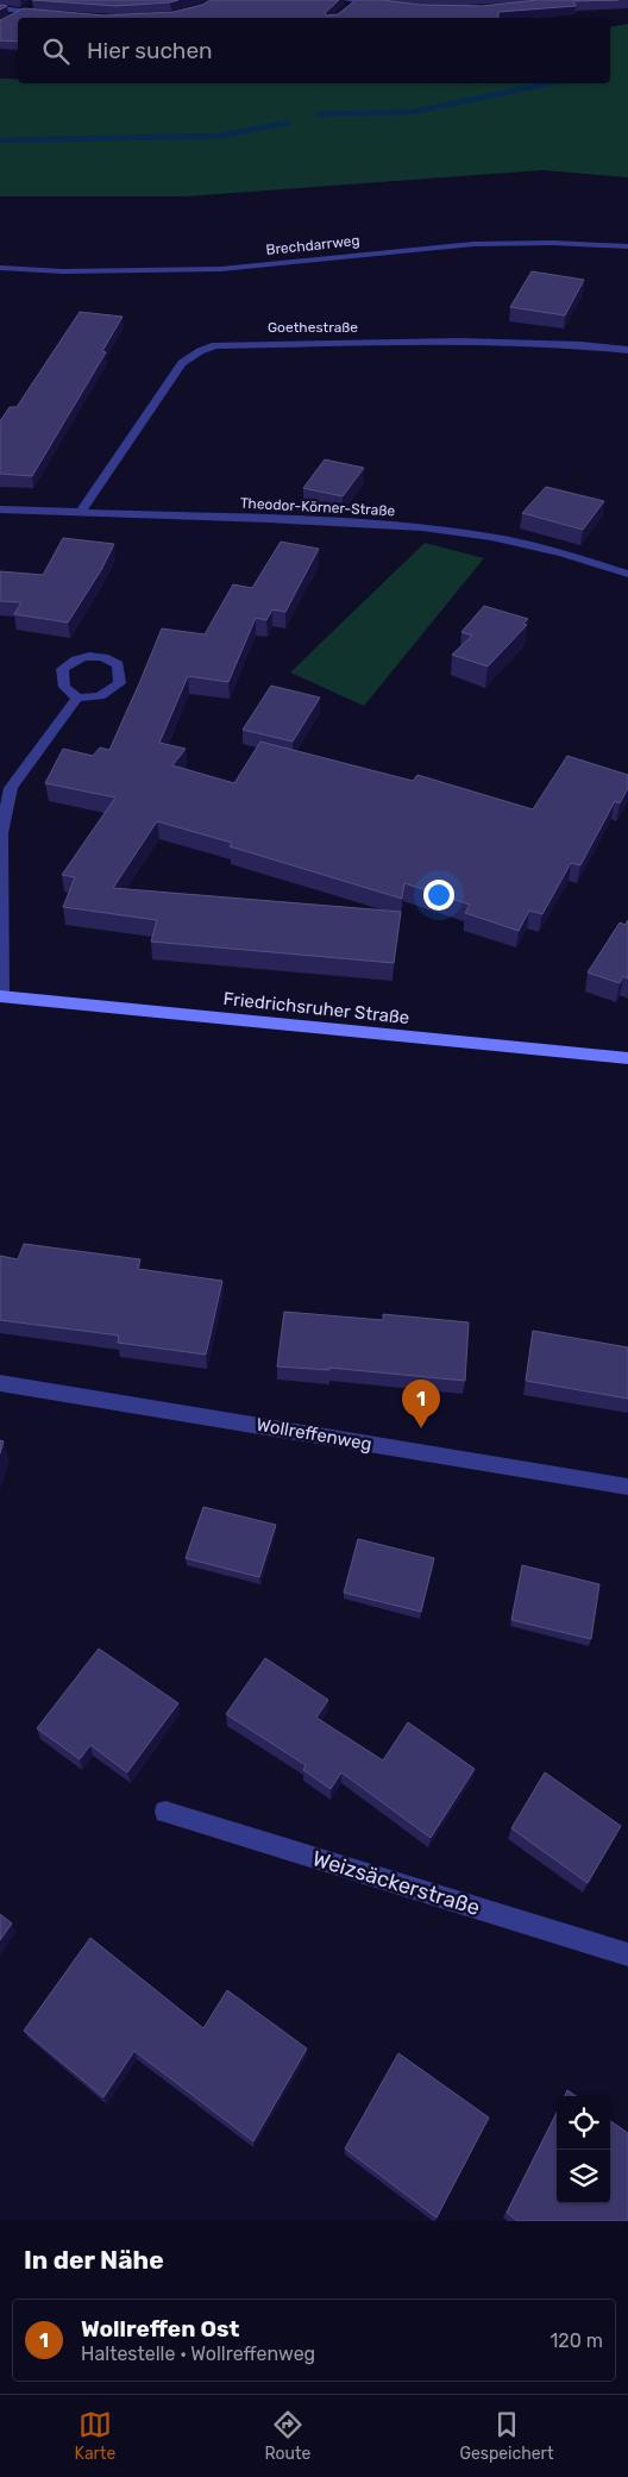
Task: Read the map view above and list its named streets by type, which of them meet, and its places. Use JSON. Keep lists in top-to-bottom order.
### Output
{
  "streets": {
    "main road": ["Friedrichsruher Straße"],
    "street": [
      "Brechdarrweg",
      "Goethestraße",
      "Theodor-Körner-Straße",
      "Wollreffenweg",
      "Weizsäckerstraße"
    ]
  },
  "crossings": [
    ["Goethestraße", "Theodor-Körner-Straße"]
  ],
  "page": {
    "search": "Hier suchen",
    "pins": "1",
    "heading": "In der Nähe",
    "list": [
      {
        "mark": "1",
        "name": "Wollreffen Ost",
        "note": "Haltestelle · Wollreffenweg",
        "value": "120 m"
      }
    ],
    "nav": ["Karte", "Route", "Gespeichert"]
  }
}
